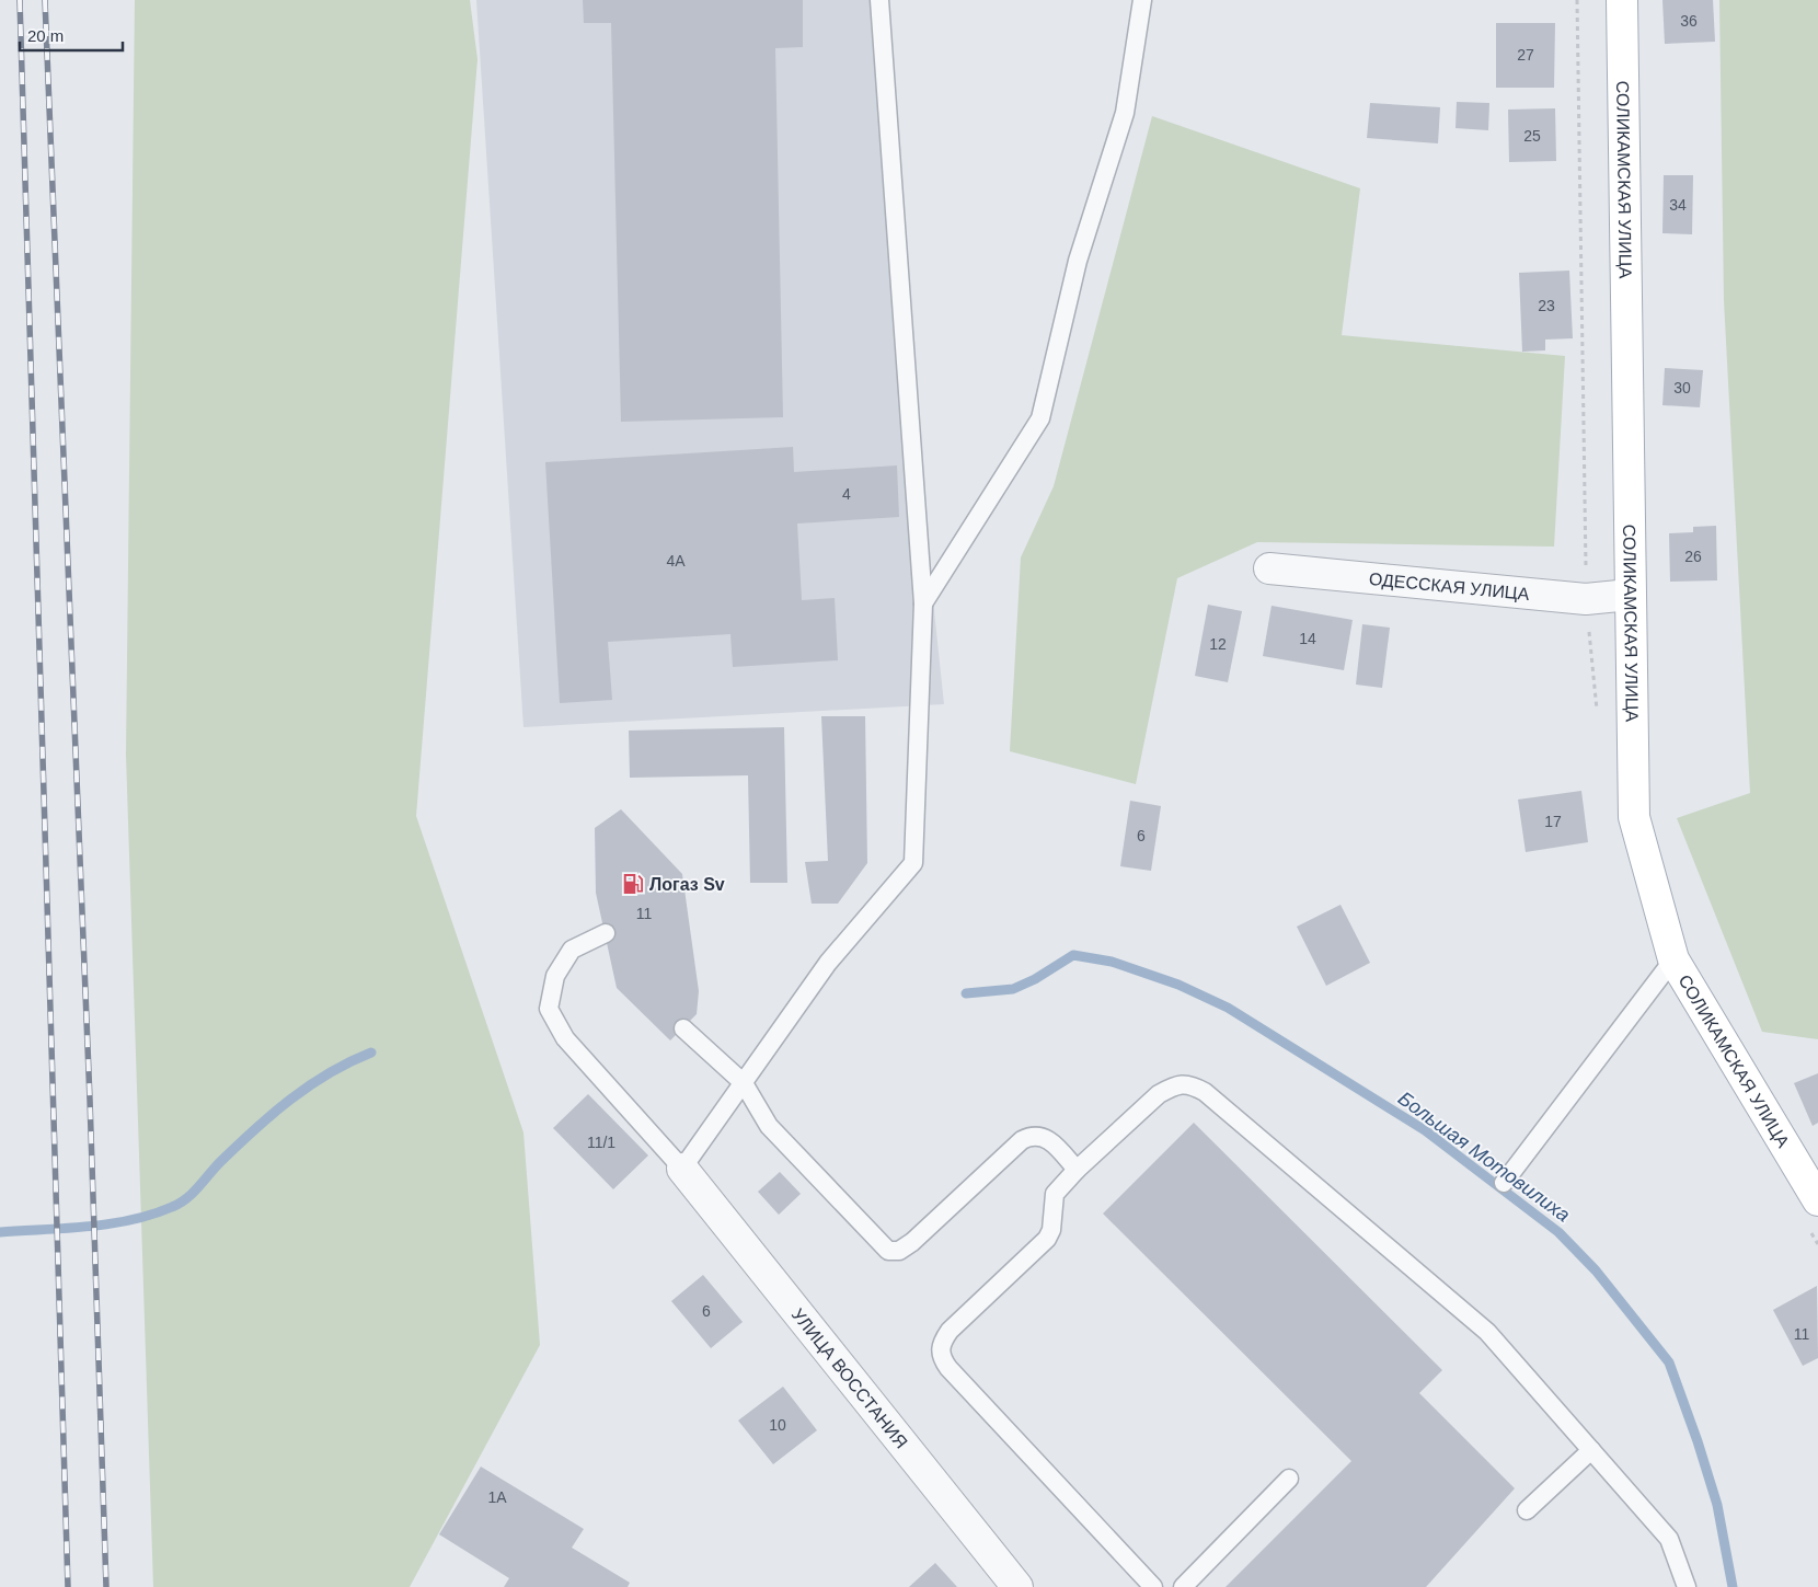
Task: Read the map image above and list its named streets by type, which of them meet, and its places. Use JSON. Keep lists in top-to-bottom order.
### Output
{
  "streets": {
    "main road": ["СОЛИКАМСКАЯ УЛИЦА"],
    "street": ["ОДЕССКАЯ УЛИЦА", "УЛИЦА ВОССТАНИЯ"]
  },
  "crossings": [
    ["СОЛИКАМСКАЯ УЛИЦА", "ОДЕССКАЯ УЛИЦА"]
  ],
  "water": ["Большая Мотовилиха"],
  "places": {
    "fuel station": ["Логаз Sv"]
  },
  "house_numbers": [
    "36",
    "27",
    "25",
    "34",
    "23",
    "30",
    "4",
    "26",
    "4А",
    "14",
    "12",
    "17",
    "6",
    "11",
    "11/1",
    "6",
    "11",
    "10",
    "1А"
  ],
  "scale_bar": "20 m"
}
